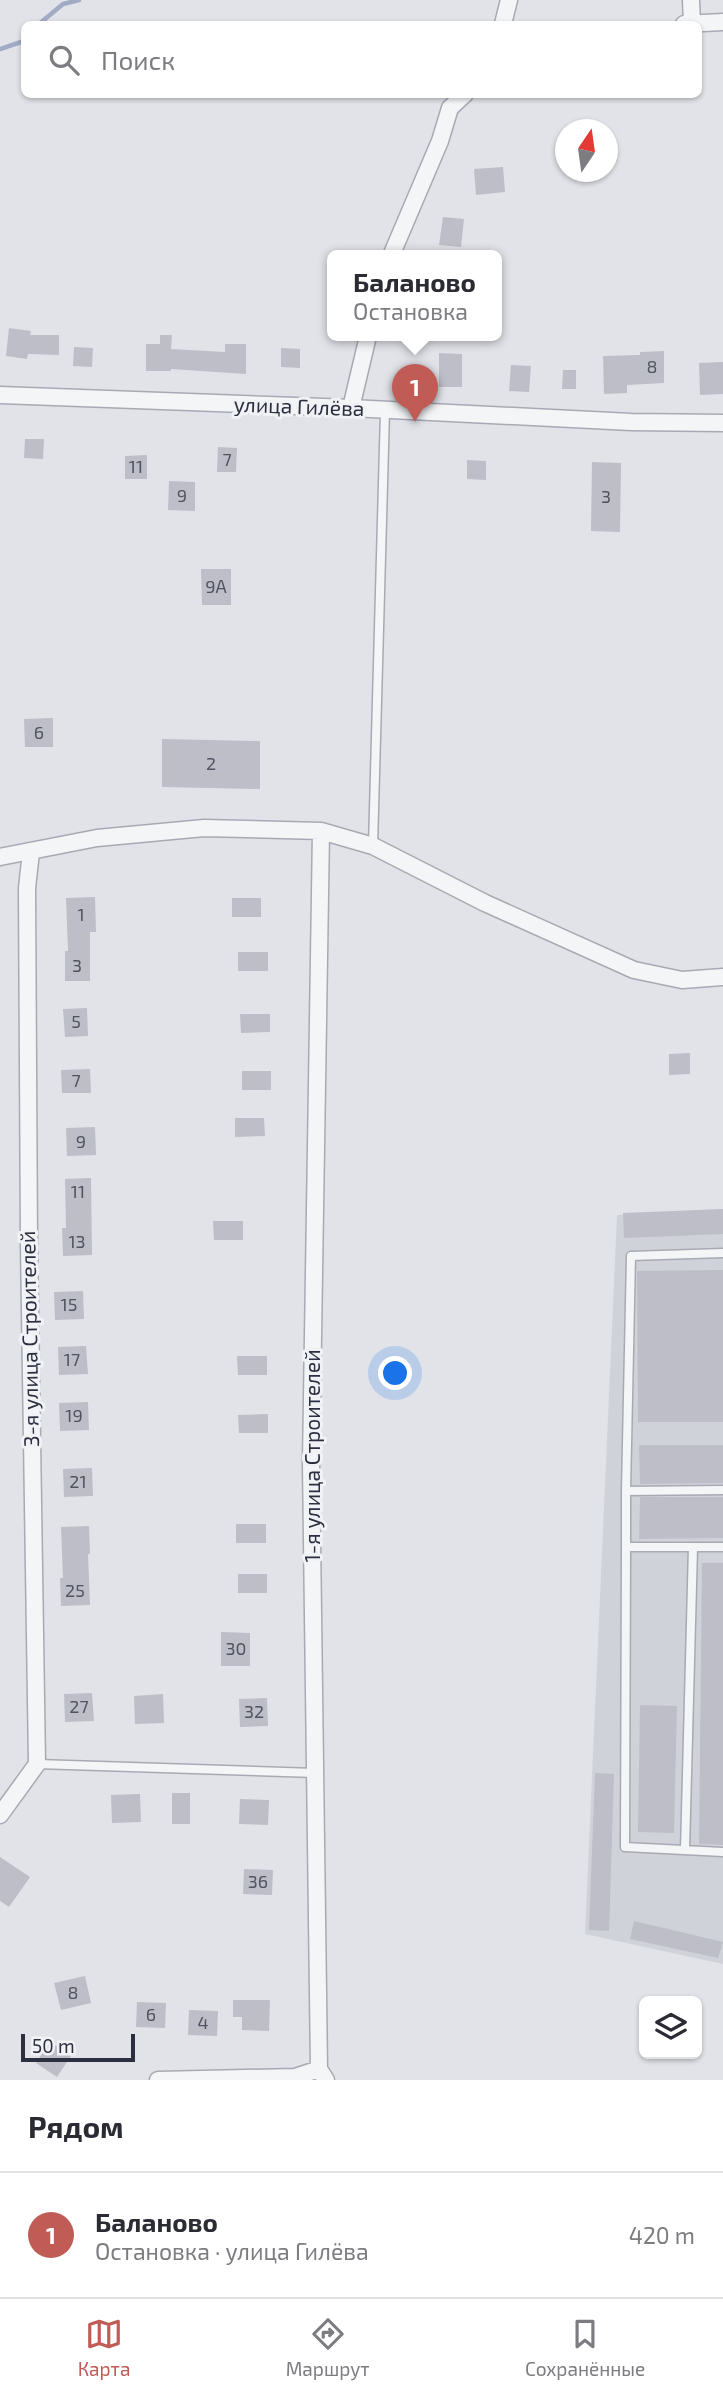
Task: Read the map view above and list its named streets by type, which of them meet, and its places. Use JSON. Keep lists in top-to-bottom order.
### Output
{
  "streets": {
    "street": ["улица Гилёва", "3-я улица Строителей", "1-я улица Строителей"]
  },
  "house_numbers": [
    "8",
    "7",
    "11",
    "9",
    "3",
    "9А",
    "6",
    "2",
    "1",
    "3",
    "5",
    "7",
    "9",
    "11",
    "13",
    "15",
    "17",
    "19",
    "21",
    "25",
    "30",
    "27",
    "32",
    "36",
    "8",
    "6",
    "4"
  ],
  "scale_bar": "50 m",
  "north": "top",
  "page": {
    "search": "Поиск",
    "popup": ["Баланово", "Остановка"],
    "pins": "1",
    "scale": "50 m",
    "heading": "Рядом",
    "list": [
      {
        "mark": "1",
        "name": "Баланово",
        "note": "Остановка · улица Гилёва",
        "value": "420 m"
      }
    ],
    "nav": ["Карта", "Маршрут", "Сохранённые"]
  }
}
